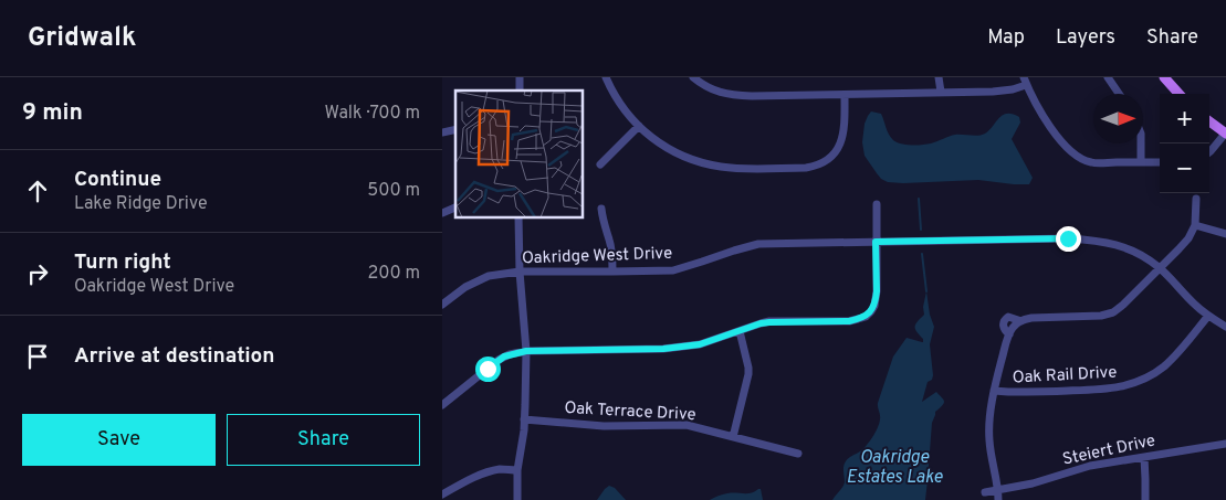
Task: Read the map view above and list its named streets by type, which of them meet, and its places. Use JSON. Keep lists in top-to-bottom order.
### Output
{
  "streets": {
    "street": [
      "Oakridge West Drive",
      "Oak Rail Drive",
      "Oak Terrace Drive",
      "Steiert Drive"
    ]
  },
  "crossings": [
    ["Oakridge West Drive", "Oak Rail Drive"]
  ],
  "water": ["Oakridge Estates Lake"],
  "north": "right",
  "page": {
    "header": "Gridwalk",
    "nav": ["Map", "Layers", "Share"],
    "heading": ["9 min", "Walk · 700 m"],
    "map_buttons": ["+", "−"],
    "list": [
      ["Continue", "Lake Ridge Drive", "500 m"],
      ["Turn right", "Oakridge West Drive", "200 m"],
      "Arrive at destination"
    ],
    "buttons": ["Save", "Share"]
  }
}
